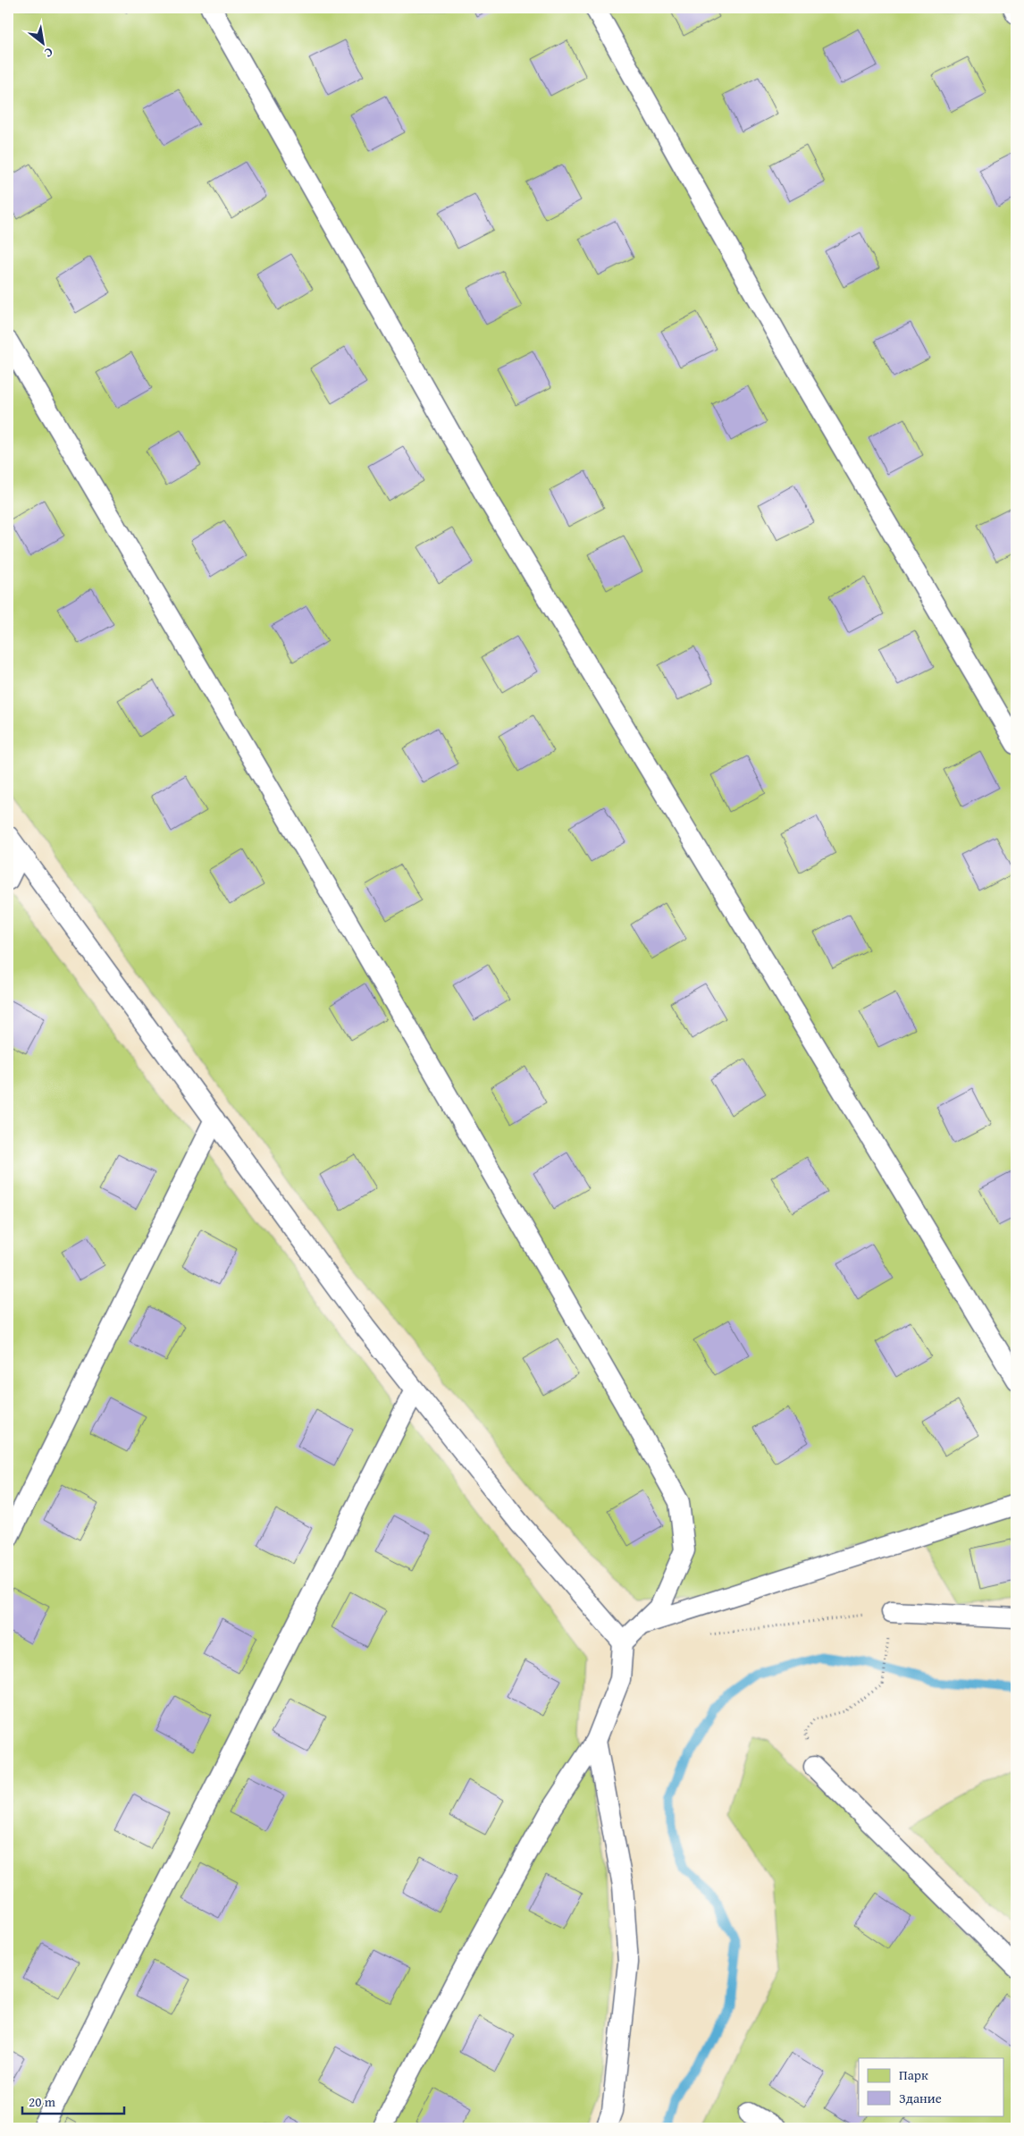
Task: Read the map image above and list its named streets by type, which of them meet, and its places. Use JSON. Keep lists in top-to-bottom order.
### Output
{
  "legend": ["Парк", "Здание"],
  "scale_bar": "20 m",
  "north": "bottom right"
}
